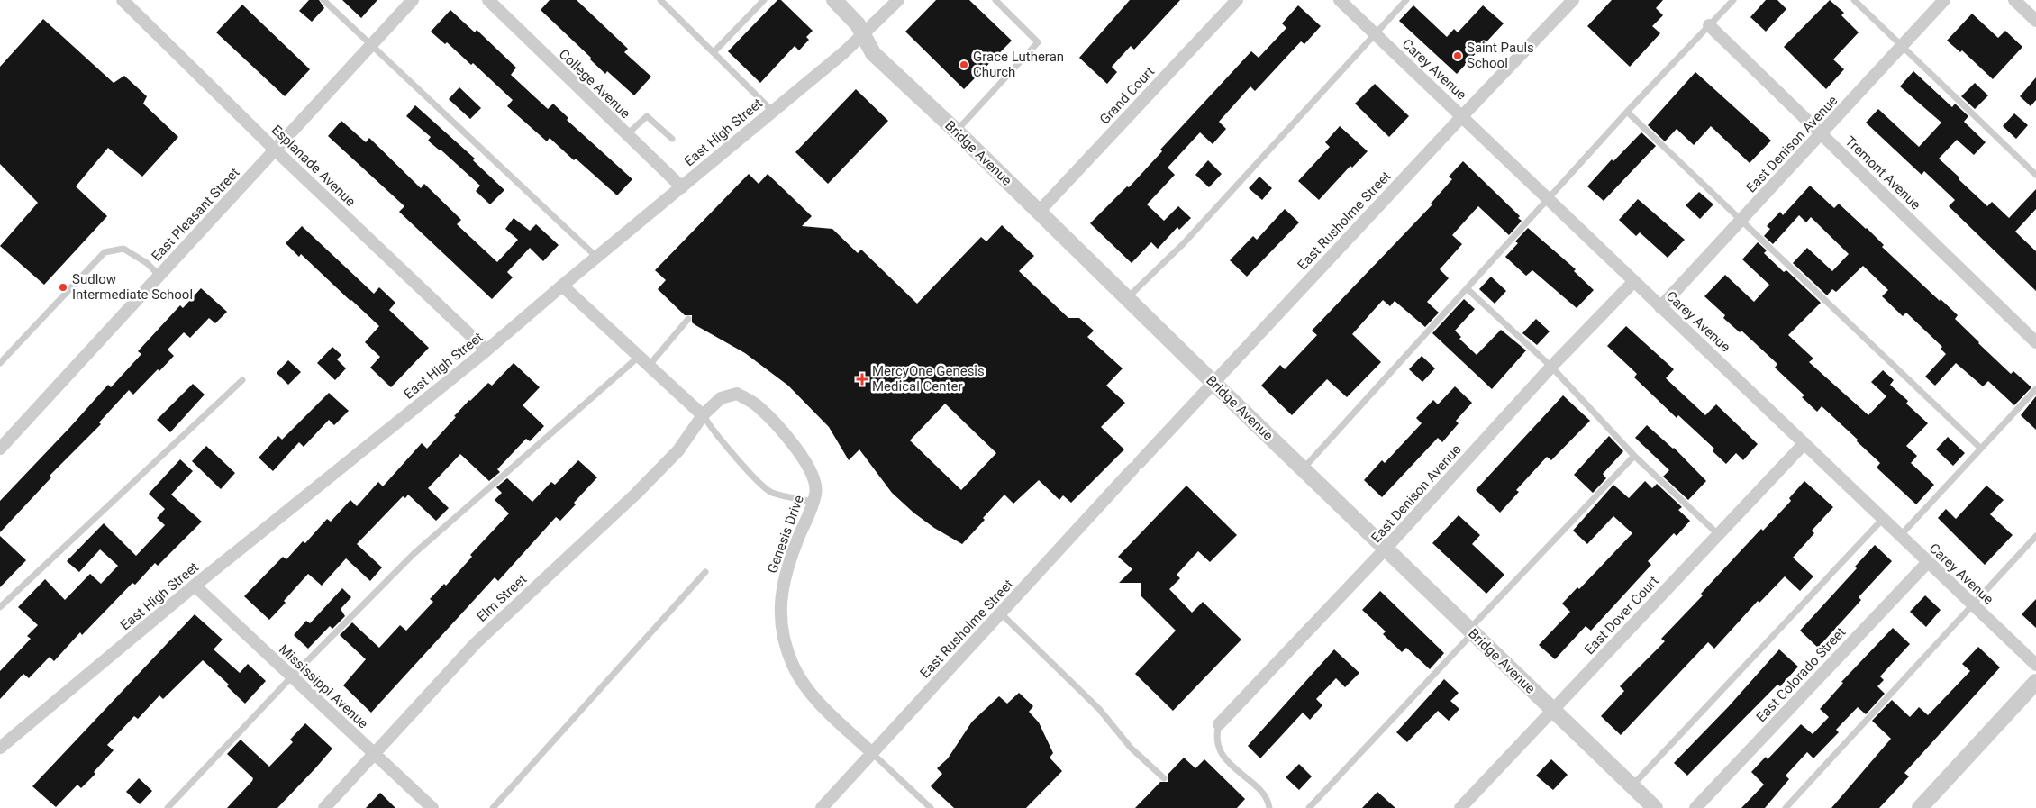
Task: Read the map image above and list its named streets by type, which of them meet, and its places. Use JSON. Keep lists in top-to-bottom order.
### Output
{
  "streets": {
    "street": [
      "Carey Avenue",
      "College Avenue",
      "Grand Court",
      "East High Street",
      "East Denison Avenue",
      "Bridge Avenue",
      "Esplanade Avenue",
      "Tremont Avenue",
      "East Pleasant Street",
      "East Rusholme Street",
      "Genesis Drive",
      "Elm Street",
      "East Dover Court",
      "East Colorado Street",
      "Mississippi Avenue"
    ]
  },
  "crossings": [
    ["Carey Avenue", "East Denison Avenue"],
    ["Carey Avenue", "East Rusholme Street"],
    ["Carey Avenue", "East Dover Court"],
    ["Carey Avenue", "East Colorado Street"],
    ["College Avenue", "East High Street"],
    ["Grand Court", "Bridge Avenue"],
    ["East High Street", "Bridge Avenue"],
    ["East High Street", "Esplanade Avenue"],
    ["East High Street", "Mississippi Avenue"],
    ["East Denison Avenue", "Bridge Avenue"],
    ["East Denison Avenue", "Tremont Avenue"],
    ["Bridge Avenue", "East Rusholme Street"],
    ["Bridge Avenue", "East Dover Court"],
    ["Esplanade Avenue", "East Pleasant Street"],
    ["East Rusholme Street", "Genesis Drive"],
    ["Genesis Drive", "Elm Street"],
    ["Elm Street", "Mississippi Avenue"]
  ],
  "places": {
    "other": ["Saint Pauls School", "Grace Lutheran Church", "Sudlow Intermediate School"],
    "health": ["MercyOne Genesis Medical Center"]
  }
}
